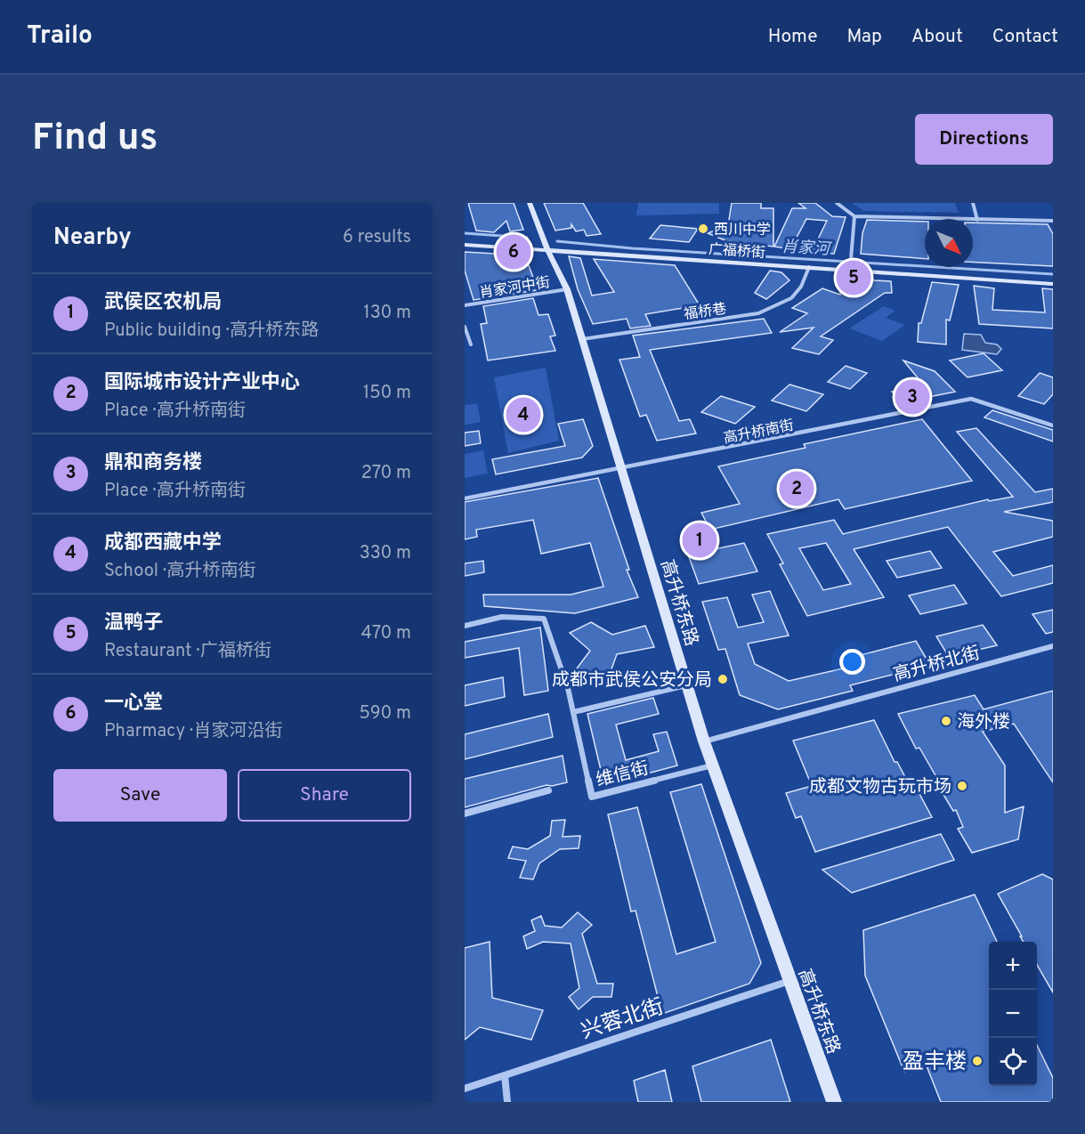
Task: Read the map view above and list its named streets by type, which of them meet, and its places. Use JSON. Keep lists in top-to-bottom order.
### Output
{
  "streets": {
    "street": [
      "广福桥街",
      "肖家河中街",
      "福桥巷",
      "高升桥南街",
      "高升桥东路",
      "高升桥北街",
      "维信街",
      "兴蓉北街"
    ]
  },
  "crossings": [
    ["广福桥街", "福桥巷"],
    ["广福桥街", "高升桥东路"],
    ["肖家河中街", "高升桥东路"],
    ["福桥巷", "高升桥东路"],
    ["高升桥南街", "高升桥东路"],
    ["高升桥东路", "高升桥北街"],
    ["高升桥东路", "维信街"],
    ["高升桥东路", "兴蓉北街"]
  ],
  "water": ["肖家河"],
  "places": [
    "西川中学",
    "成都市武侯公安分局",
    "海外楼",
    "成都文物古玩市场",
    "盈丰楼"
  ],
  "north": "bottom right",
  "page": {
    "header": "Trailo",
    "nav": [
      "Home",
      "Map",
      "About",
      "Contact"
    ],
    "buttons": [
      "Directions",
      ["Save", "Share"]
    ],
    "title": "Find us",
    "heading": ["Nearby", "6 results"],
    "pins": [
      "6",
      "5",
      "3",
      "4",
      "2",
      "1"
    ],
    "list": [
      {
        "mark": "1",
        "name": "武侯区农机局",
        "note": "Public building · 高升桥东路",
        "value": "130 m"
      },
      {
        "mark": "2",
        "name": "国际城市设计产业中心",
        "note": "Place · 高升桥南街",
        "value": "150 m"
      },
      {
        "mark": "3",
        "name": "鼎和商务楼",
        "note": "Place · 高升桥南街",
        "value": "270 m"
      },
      {
        "mark": "4",
        "name": "成都西藏中学",
        "note": "School · 高升桥南街",
        "value": "330 m"
      },
      {
        "mark": "5",
        "name": "温鸭子",
        "note": "Restaurant · 广福桥街",
        "value": "470 m"
      },
      {
        "mark": "6",
        "name": "一心堂",
        "note": "Pharmacy · 肖家河沿街",
        "value": "590 m"
      }
    ],
    "map_buttons": ["+", "−"]
  }
}
